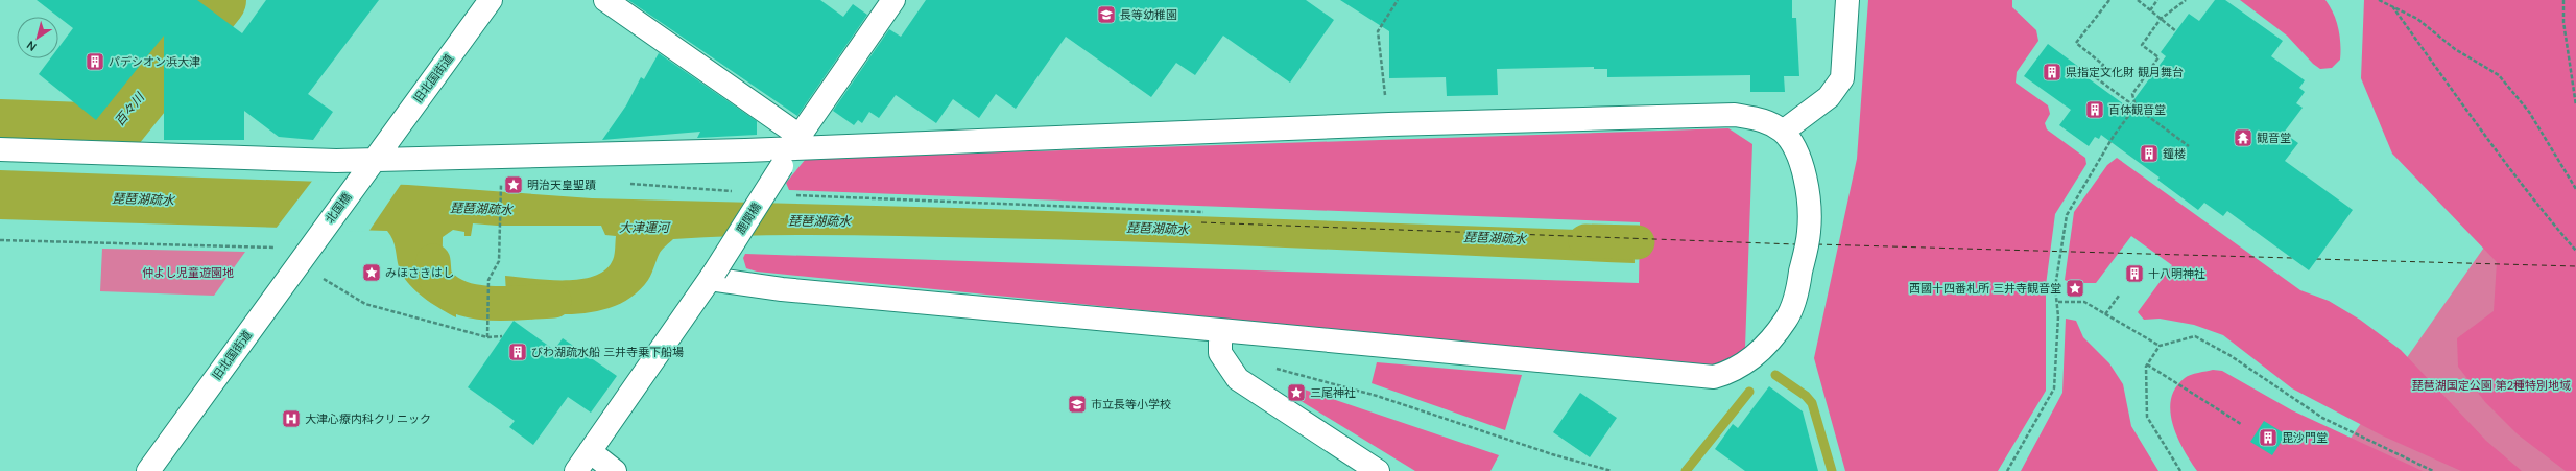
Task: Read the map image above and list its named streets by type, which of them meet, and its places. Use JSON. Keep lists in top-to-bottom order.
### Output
{
  "streets": {
    "street": ["旧北国街道", "北国橋", "鹿関橋"]
  },
  "crossings": [
    ["旧北国街道", "北国橋"]
  ],
  "water": ["百々川", "琵琶湖疏水", "大津運河"],
  "parks": ["仲よし児童遊園地", "琵琶湖国定公園 第2種特別地域"],
  "places": {
    "school or university": ["長等幼稚園", "市立長等小学校"],
    "building": [
      "パデシオン浜大津",
      "県指定文化財 観月舞台",
      "百体観音堂",
      "鐘楼",
      "十八明神社",
      "びわ湖疏水船 三井寺乗下船場",
      "毘沙門堂"
    ],
    "temple": ["観音堂"],
    "place": [
      "明治天皇聖蹟",
      "みほさきはし",
      "西國十四番札所 三井寺観音堂",
      "三尾神社"
    ],
    "hospital": ["大津心療内科クリニック"]
  },
  "north": "bottom left"
}
